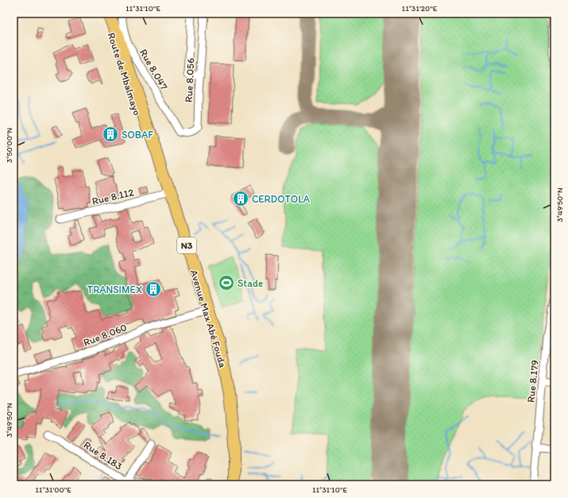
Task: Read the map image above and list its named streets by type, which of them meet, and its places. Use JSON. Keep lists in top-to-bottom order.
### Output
{
  "streets": {
    "highway": ["Route de Mbalmayo", "N3", "Avenue Max Abé Fouda"],
    "street": [
      "Rue 8.047",
      "Rue 8.056",
      "Rue 8.112",
      "Rue 8.060",
      "Rue 8.179",
      "Rue 8.183"
    ]
  },
  "crossings": [
    ["Rue 8.047", "Rue 8.056"],
    ["Route de Mbalmayo", "Rue 8.112"],
    ["Route de Mbalmayo", "Avenue Max Abé Fouda"],
    ["Route de Mbalmayo", "Rue 8.060"],
    ["Rue 8.112", "Avenue Max Abé Fouda"]
  ],
  "places": {
    "building": ["SOBAF", "CERDOTOLA", "TRANSIMEX"],
    "sports": ["Stade"]
  },
  "coordinates": [
    "11°31'10\"E",
    "11°31'20\"E",
    "3°50'00\"N",
    "3°49'50\"N",
    "11°31'00\"E"
  ]
}
